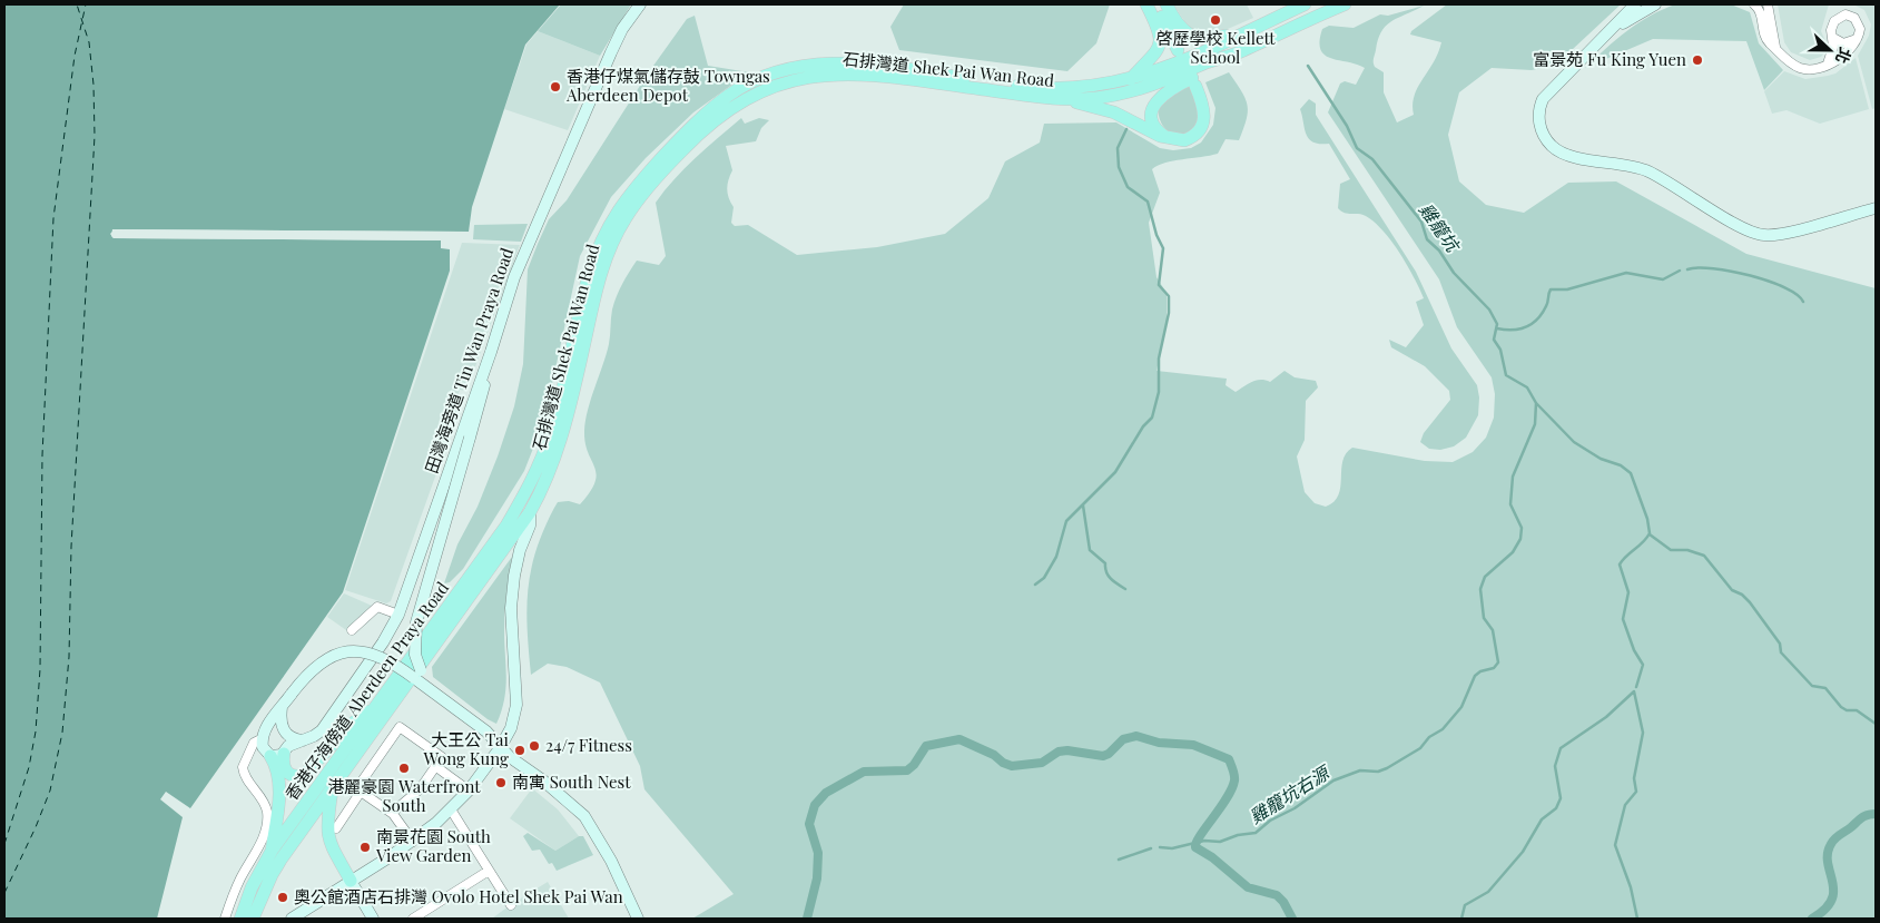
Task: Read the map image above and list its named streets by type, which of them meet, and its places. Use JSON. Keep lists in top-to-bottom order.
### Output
{
  "streets": {
    "main road": ["石排灣道 Shek Pai Wan Road", "香港仔海傍道 Aberdeen Praya Road"],
    "street": ["田灣海旁道 Tin Wan Praya Road"]
  },
  "crossings": [
    ["石排灣道 Shek Pai Wan Road", "香港仔海傍道 Aberdeen Praya Road"]
  ],
  "water": ["雞籠坑", "雞籠坑右源"],
  "places": [
    "啓歷學校 Kellett School",
    "富景苑 Fu King Yuen",
    "香港仔煤氣儲存鼓 Towngas Aberdeen Depot",
    "24/7 Fitness",
    "大王公 Tai Wong Kung",
    "港麗豪園 Waterfront South",
    "南寓 South Nest",
    "南景花園 South View Garden",
    "奧公館酒店石排灣 Ovolo Hotel Shek Pai Wan"
  ],
  "north": "right"
}
